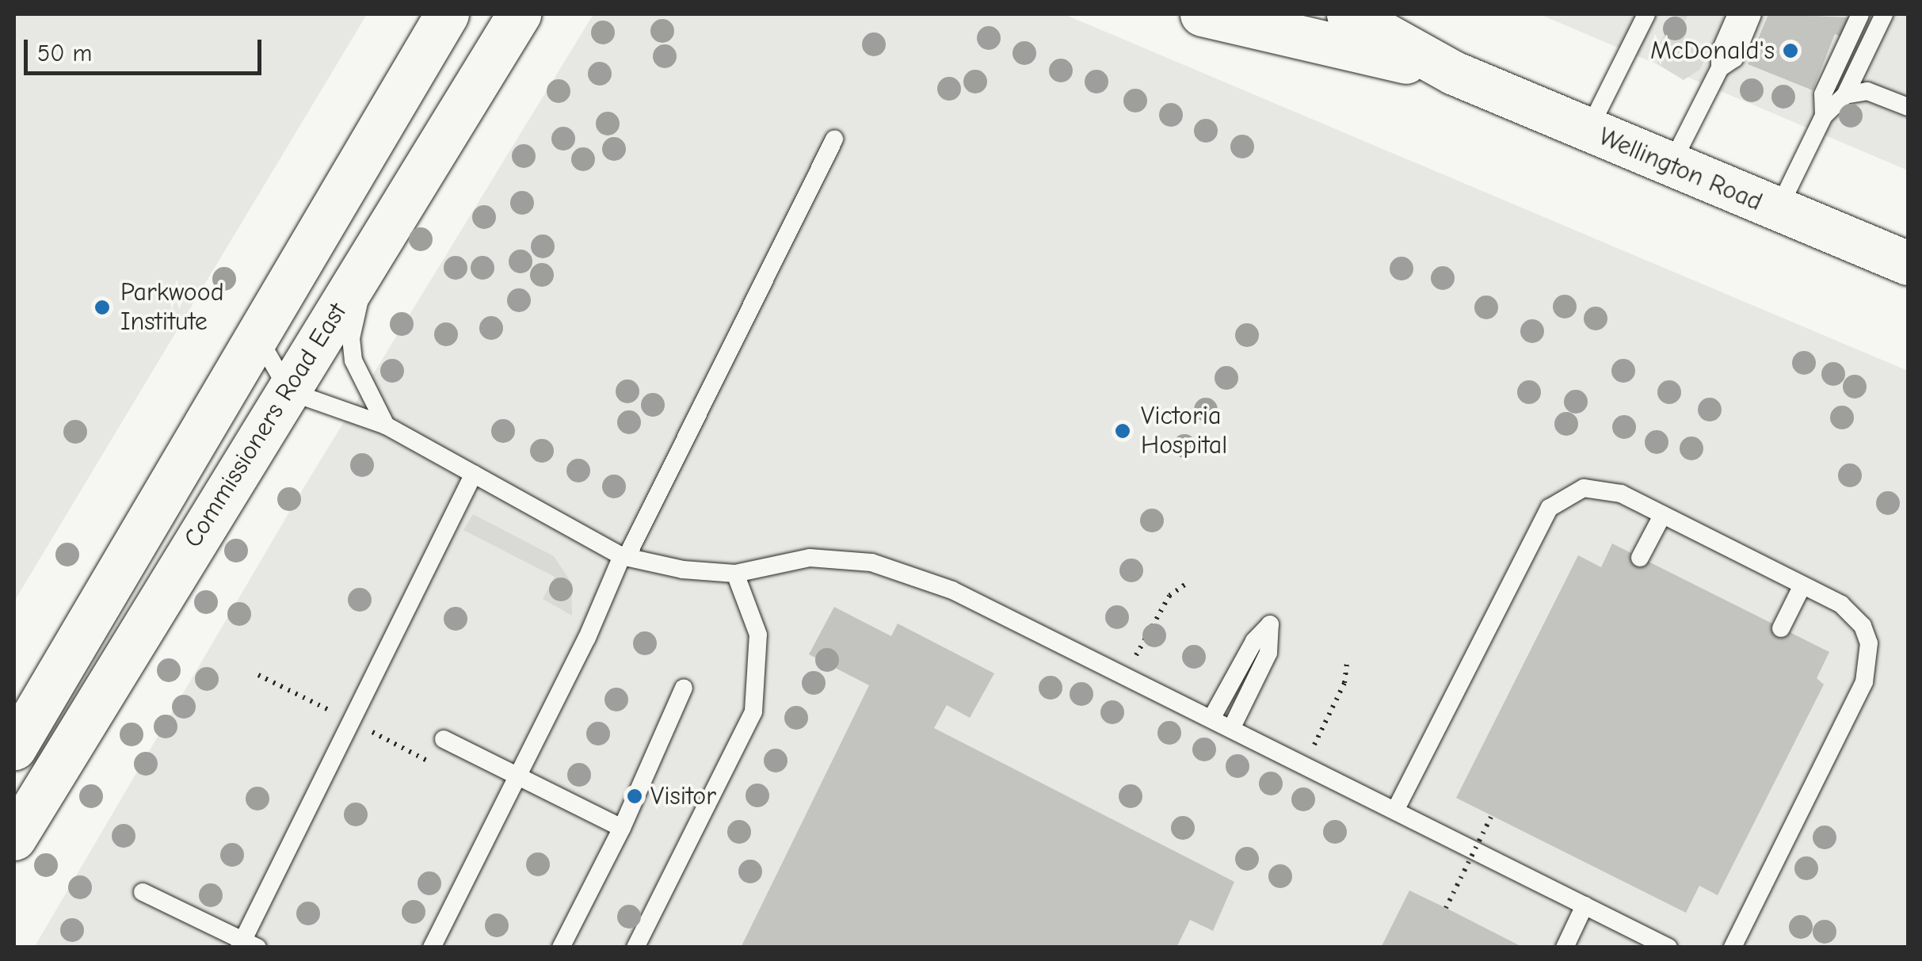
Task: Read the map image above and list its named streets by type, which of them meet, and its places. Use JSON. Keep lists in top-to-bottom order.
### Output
{
  "streets": {
    "main road": ["Wellington Road", "Commissioners Road East"]
  },
  "places": [
    "McDonald's",
    "Parkwood Institute",
    "Victoria Hospital",
    "Visitor"
  ],
  "scale_bar": "50 m"
}
